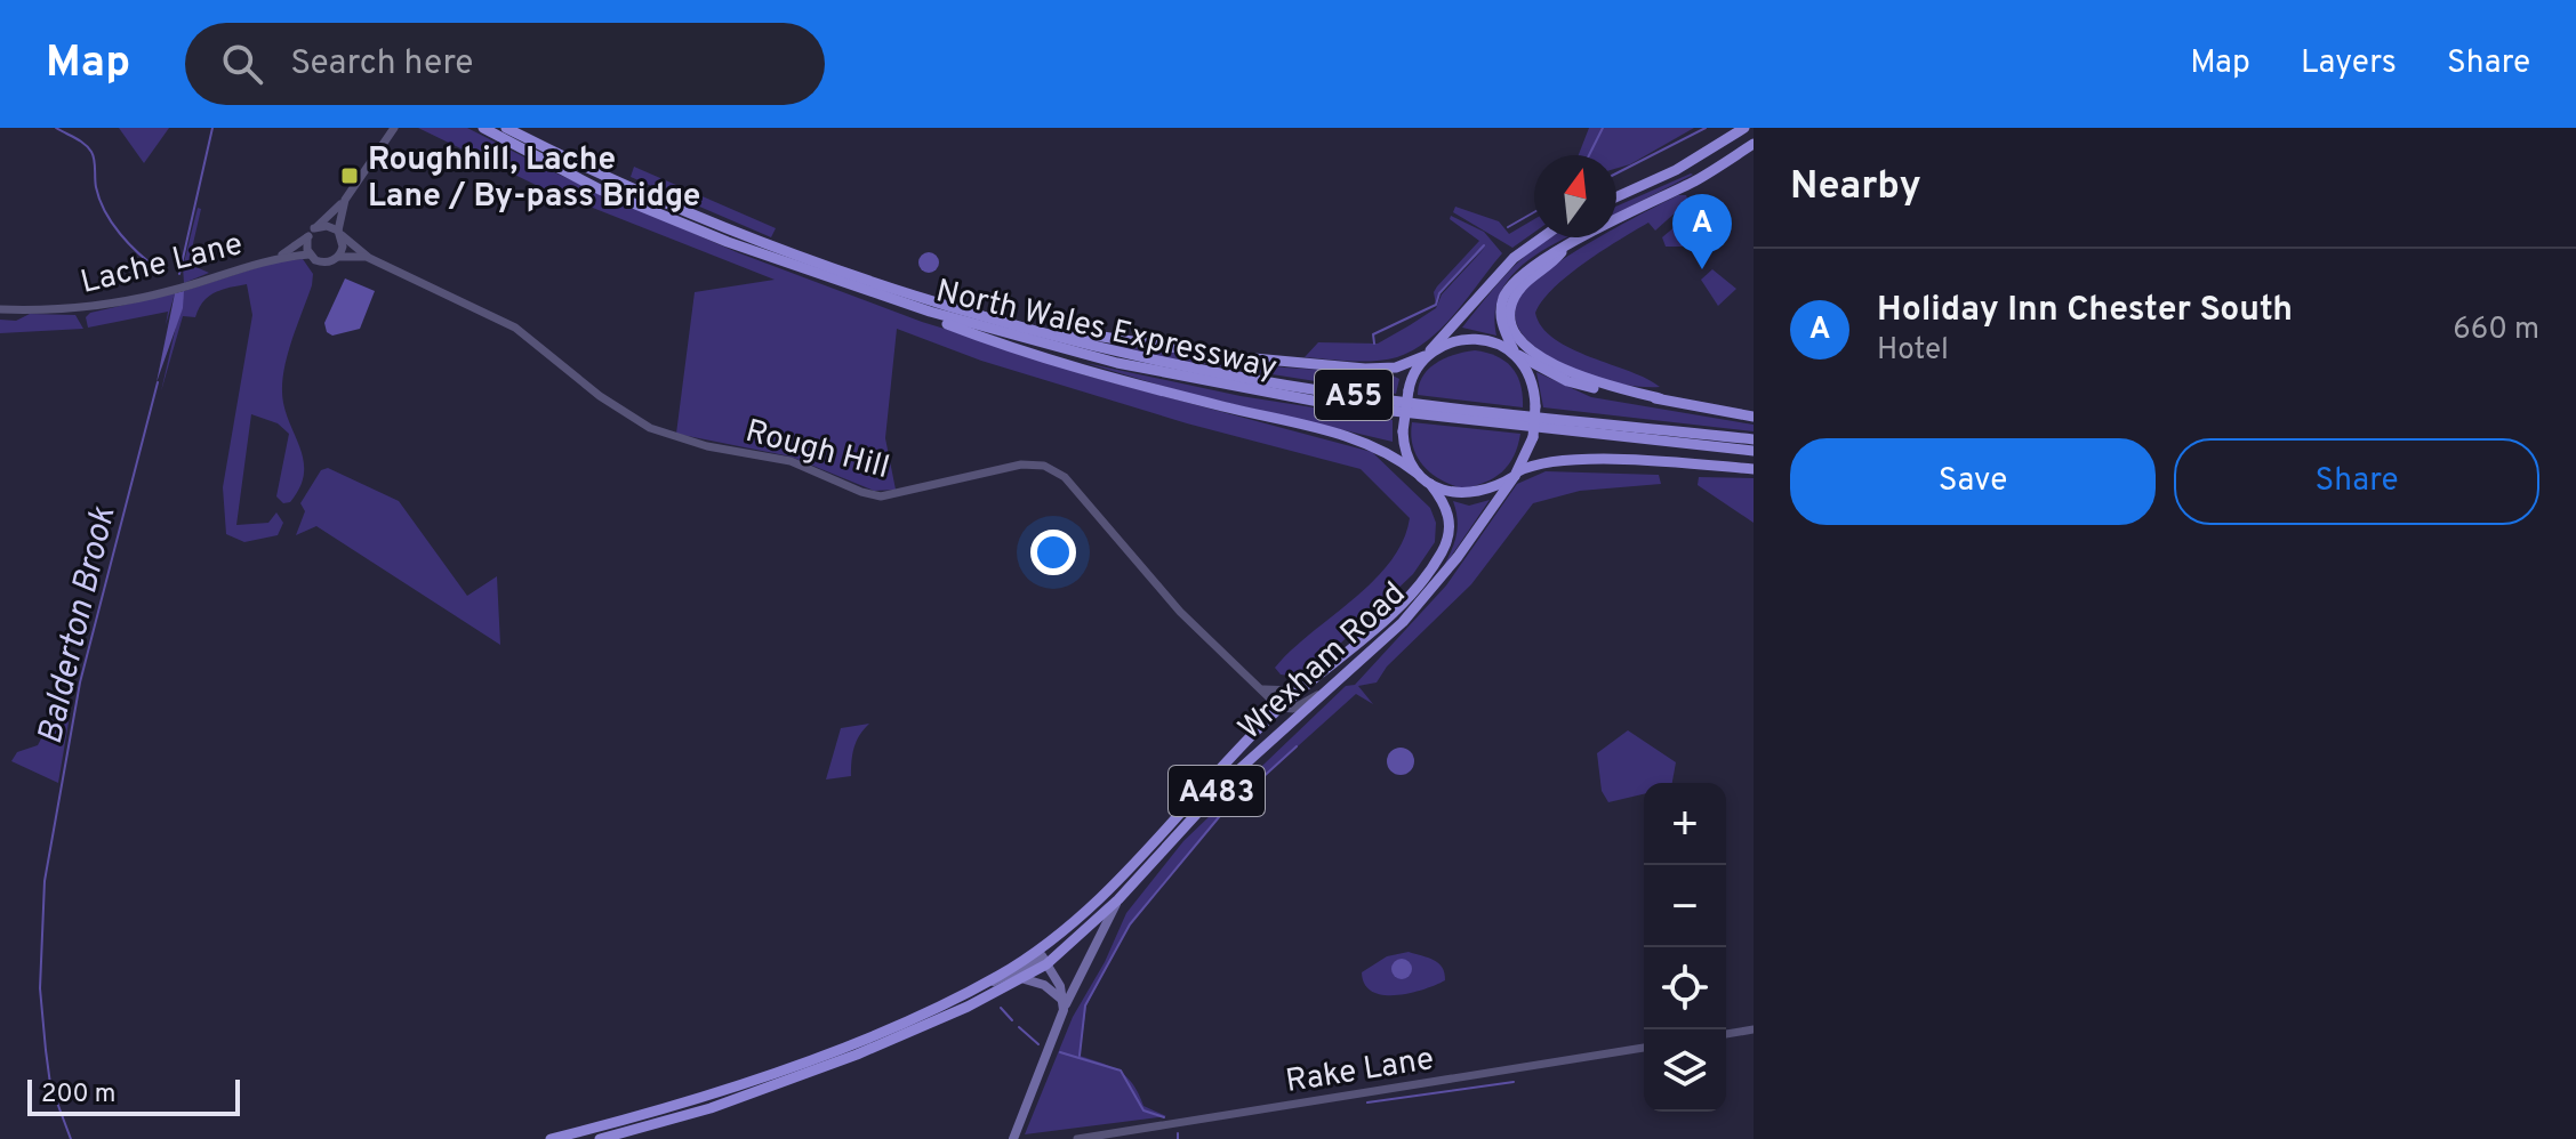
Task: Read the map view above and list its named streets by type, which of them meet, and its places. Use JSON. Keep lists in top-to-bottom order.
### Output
{
  "streets": {
    "highway": [
      "North Wales Expressway",
      "A55",
      "Wrexham Road",
      "A483"
    ],
    "street": ["Lache Lane", "Rough Hill", "Rake Lane"]
  },
  "crossings": [
    ["Lache Lane", "Rough Hill"],
    ["Rough Hill", "Wrexham Road"],
    ["Wrexham Road", "A483"]
  ],
  "water": ["Balderton Brook"],
  "places": {
    "transit": ["Roughhill, Lache Lane / By-pass Bridge"]
  },
  "scale_bar": "200 m",
  "north": "top",
  "page": {
    "header": "Map",
    "search": "Search here",
    "nav": ["Map", "Layers", "Share"],
    "heading": "Nearby",
    "pins": "A",
    "list": [
      {
        "mark": "A",
        "name": "Holiday Inn Chester South",
        "note": "Hotel",
        "value": "660 m"
      }
    ],
    "buttons": ["Save", "Share"],
    "map_buttons": ["+", "−"],
    "scale": "200 m"
  }
}
